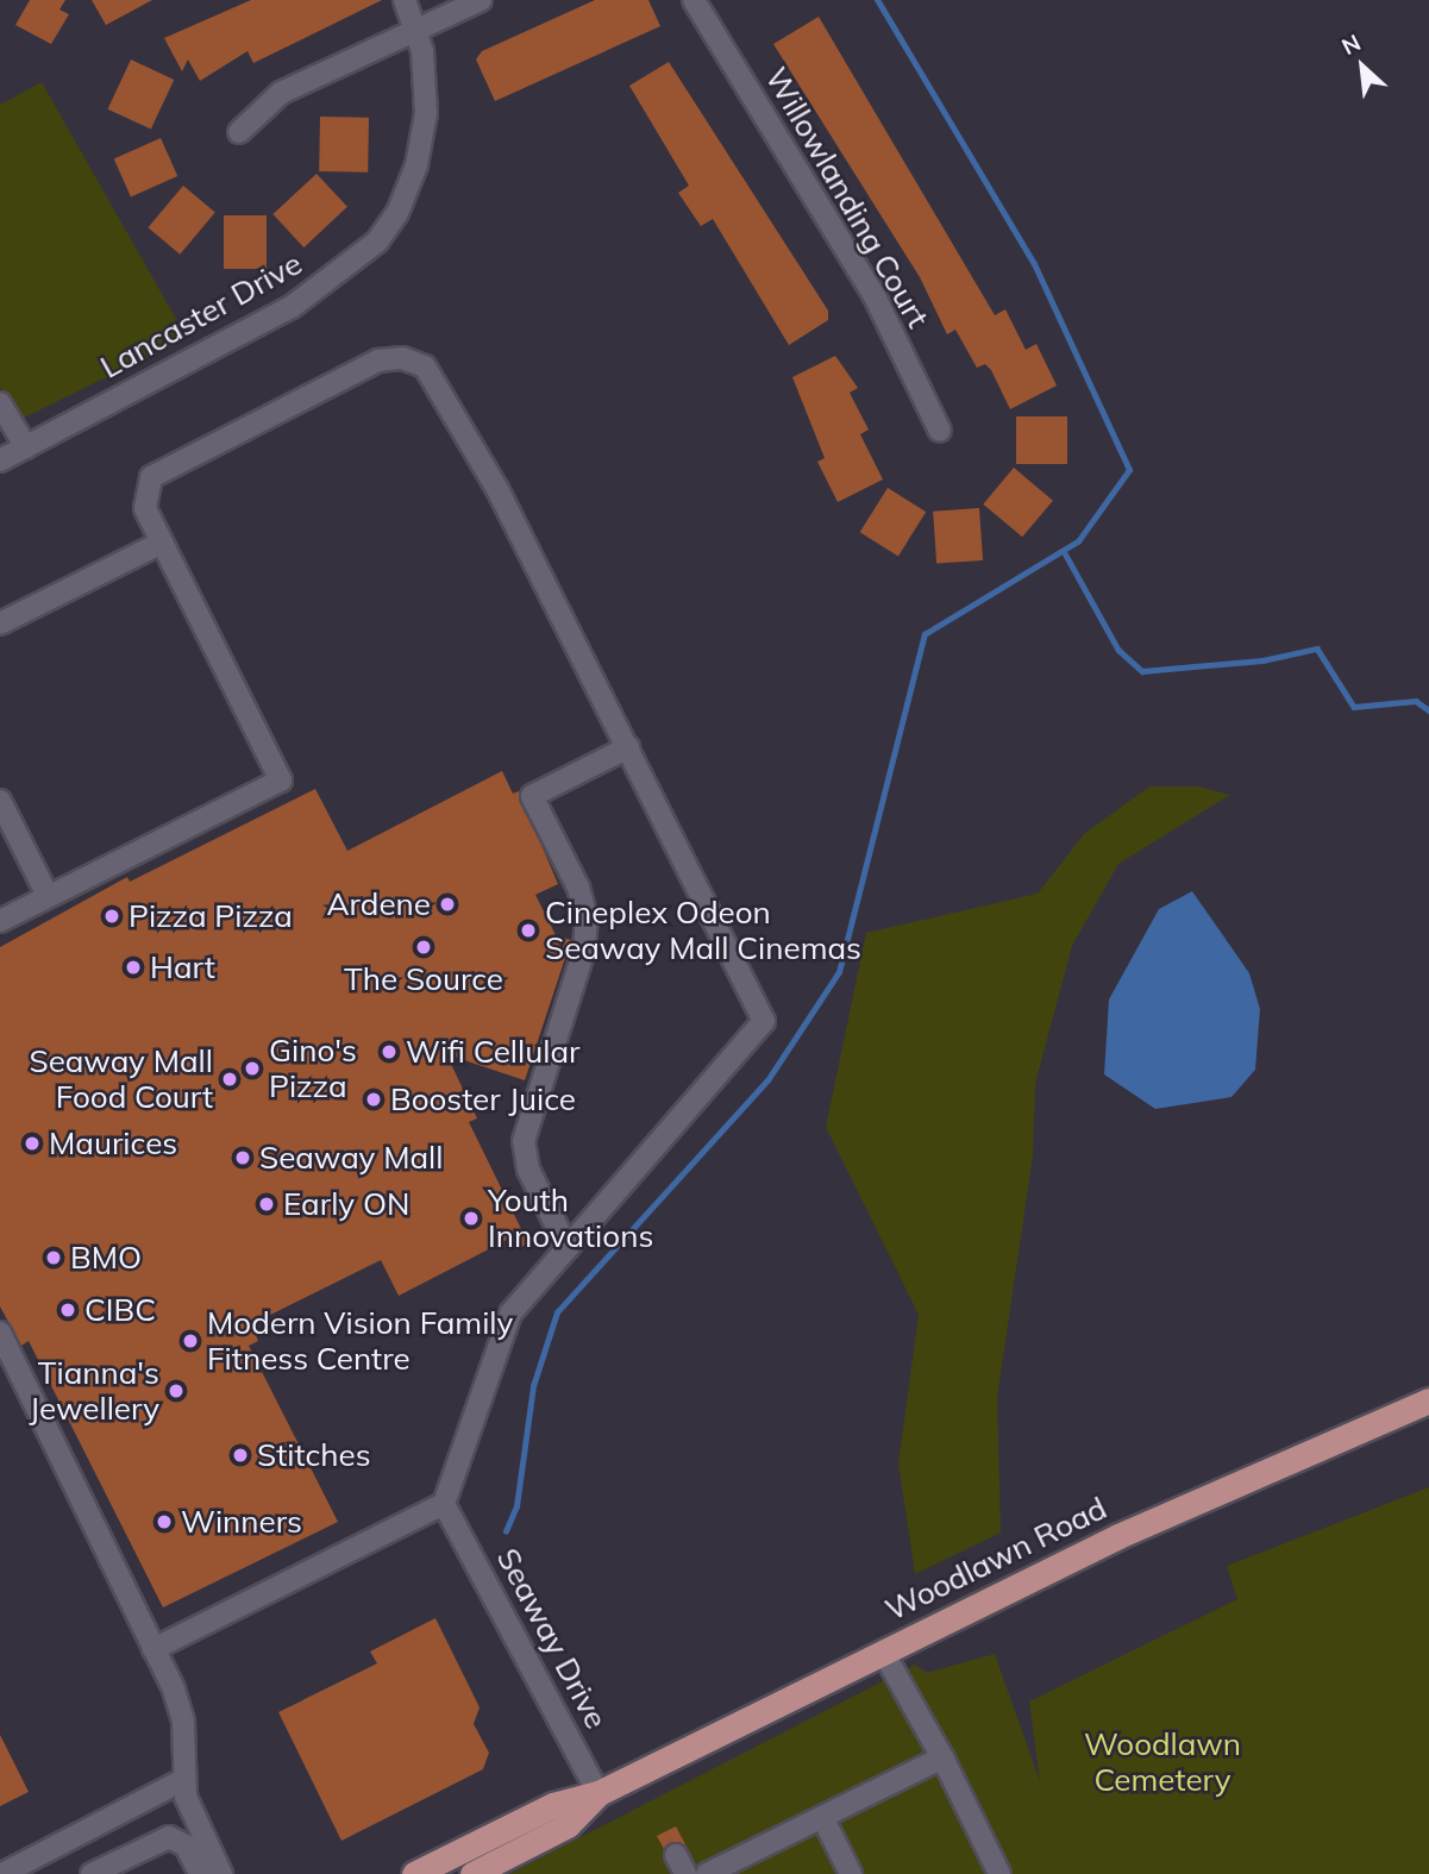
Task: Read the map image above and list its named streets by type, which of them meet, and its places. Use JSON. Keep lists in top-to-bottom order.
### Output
{
  "streets": {
    "main road": ["Woodlawn Road"],
    "street": ["Willowlanding Court", "Lancaster Drive", "Seaway Drive"]
  },
  "crossings": [
    ["Woodlawn Road", "Seaway Drive"]
  ],
  "parks": ["Woodlawn Cemetery"],
  "places": [
    "Ardene",
    "Pizza Pizza",
    "Cineplex Odeon Seaway Mall Cinemas",
    "The Source",
    "Hart",
    "Wifi Cellular",
    "Gino's Pizza",
    "Seaway Mall Food Court",
    "Booster Juice",
    "Maurices",
    "Seaway Mall",
    "Early ON",
    "Youth Innovations",
    "BMO",
    "CIBC",
    "Modern Vision Family Fitness Centre",
    "Tianna's Jewellery",
    "Stitches",
    "Winners"
  ],
  "north": "top left"
}
